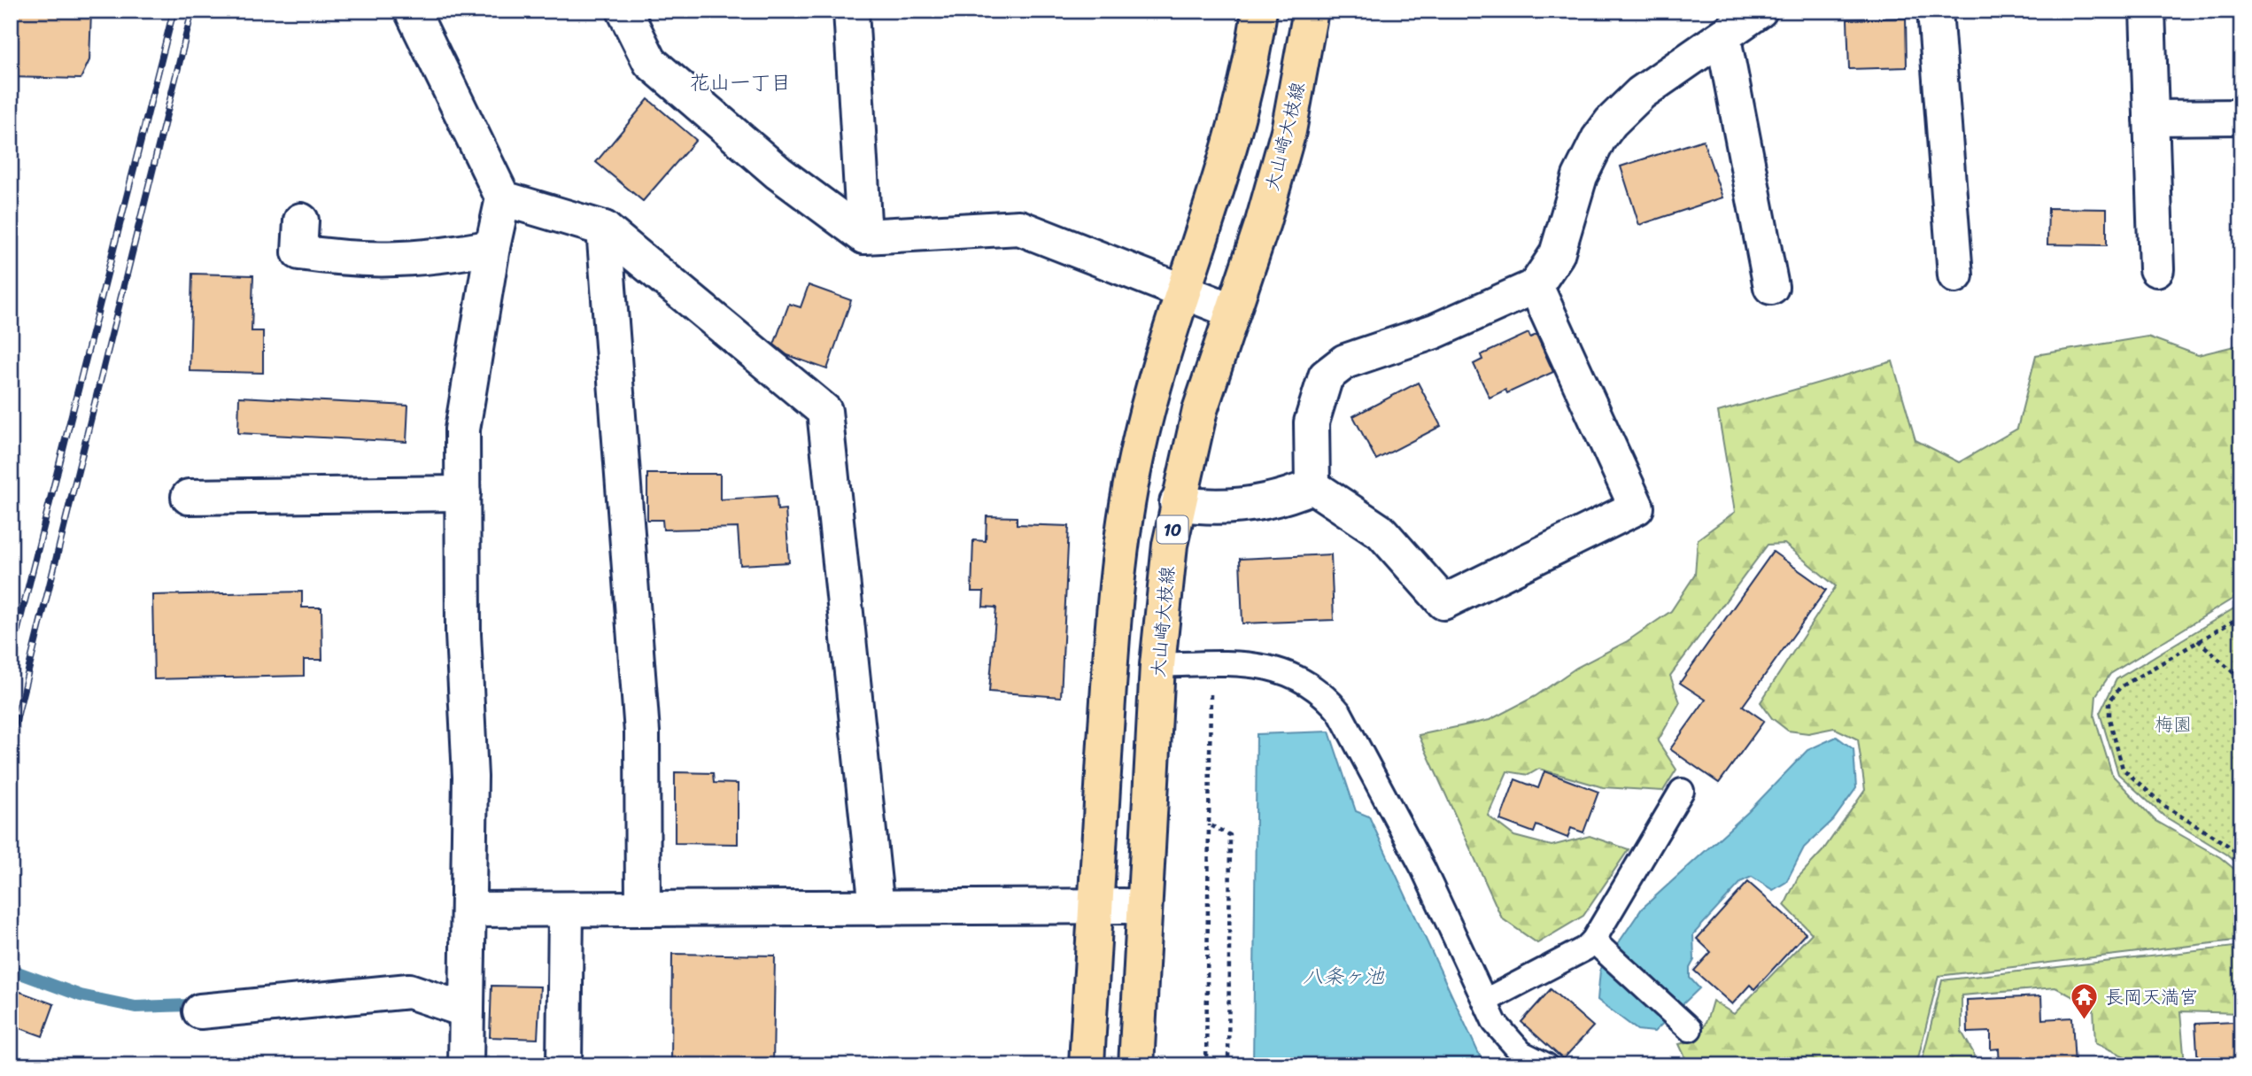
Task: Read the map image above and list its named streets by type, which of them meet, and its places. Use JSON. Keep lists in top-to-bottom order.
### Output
{
  "streets": {
    "main road": ["大山崎大枝線", "10"]
  },
  "districts": ["花山一丁目"],
  "water": ["八条ヶ池"],
  "parks": ["梅園"],
  "places": {
    "temple": ["長岡天満宮"]
  }
}
